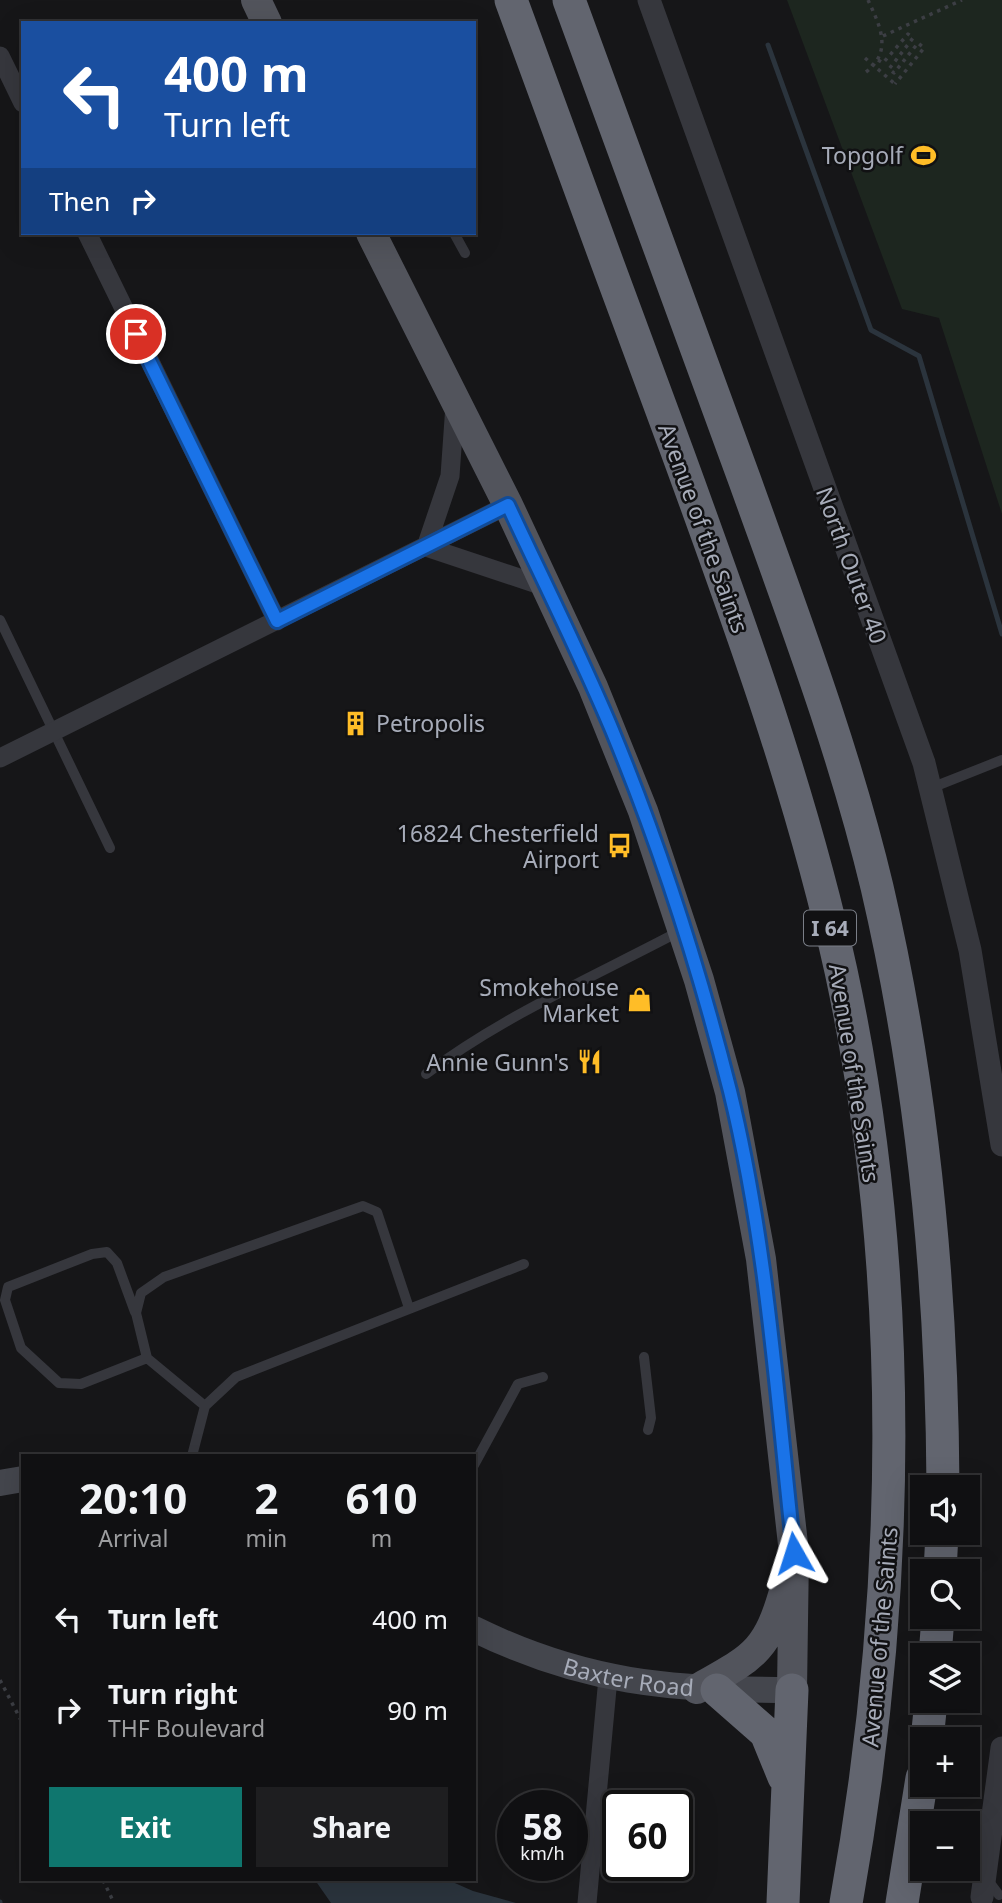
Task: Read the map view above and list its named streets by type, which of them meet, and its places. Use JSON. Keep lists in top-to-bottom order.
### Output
{
  "streets": {
    "highway": ["Avenue of the Saints", "I 64"],
    "main road": ["Baxter Road"],
    "street": ["North Outer 40"]
  },
  "places": {
    "sports": ["Topgolf"],
    "building": ["Petropolis"],
    "bus stop": ["16824 Chesterfield Airport"],
    "shop": ["Smokehouse Market"],
    "restaurant": ["Annie Gunn's"]
  },
  "page": {
    "turn": ["400 m", "Turn left"],
    "then": "Then",
    "eta": [
      "20:10",
      "Arrival",
      "2",
      "min",
      "610",
      "m"
    ],
    "map_buttons": ["+", "−"],
    "list": [
      {
        "name": "Turn left",
        "value": "400 m"
      },
      {
        "name": "Turn right",
        "note": "THF Boulevard",
        "value": "90 m"
      }
    ],
    "buttons": ["Exit", "Share"],
    "speed": "58 km/h",
    "limit": "60"
  }
}
